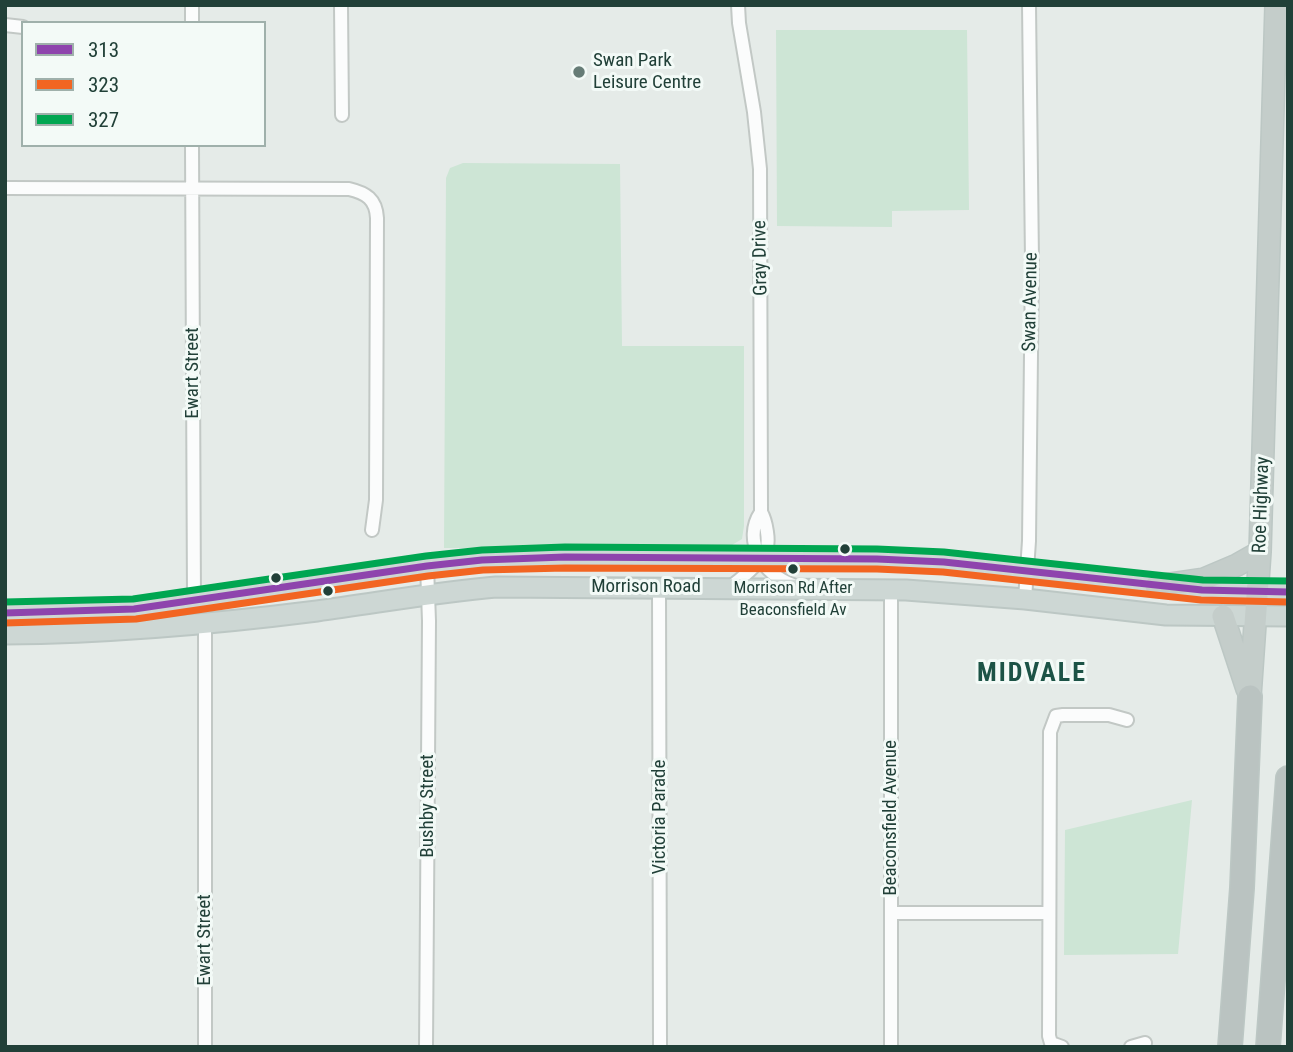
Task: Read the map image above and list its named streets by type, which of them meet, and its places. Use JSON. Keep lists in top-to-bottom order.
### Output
{
  "streets": {
    "highway": ["Roe Highway"],
    "main road": ["Morrison Road"],
    "street": [
      "Gray Drive",
      "Swan Avenue",
      "Ewart Street",
      "Bushby Street",
      "Victoria Parade",
      "Beaconsfield Avenue"
    ]
  },
  "crossings": [
    ["Gray Drive", "Morrison Road"],
    ["Swan Avenue", "Morrison Road"],
    ["Ewart Street", "Morrison Road"],
    ["Roe Highway", "Morrison Road"],
    ["Morrison Road", "Bushby Street"],
    ["Morrison Road", "Victoria Parade"],
    ["Morrison Road", "Beaconsfield Avenue"]
  ],
  "districts": ["MIDVALE"],
  "places": ["Swan Park Leisure Centre", "Morrison Rd After Beaconsfield Av"],
  "lines": ["transit line 327", "transit line 313", "transit line 323"],
  "legend": ["313", "323", "327"]
}
